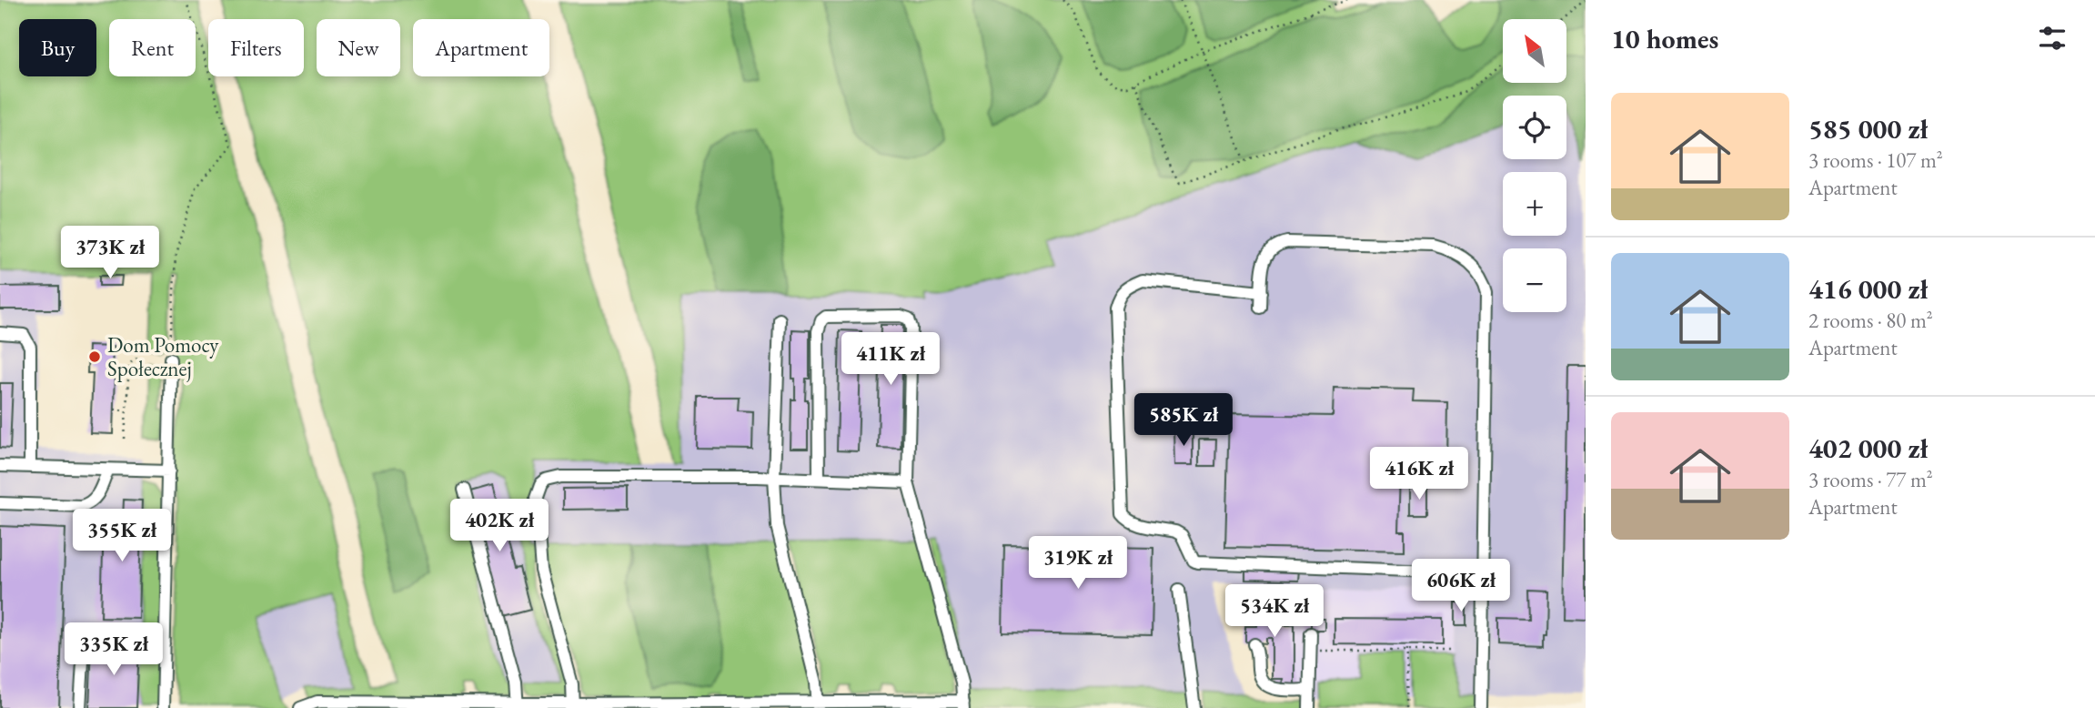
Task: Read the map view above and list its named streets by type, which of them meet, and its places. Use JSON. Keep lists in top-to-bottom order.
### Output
{
  "places": ["Dom Pomocy Społecznej"],
  "north": "top left",
  "page": {
    "heading": "10 homes",
    "map_buttons": ["+", "−"],
    "chip": [
      "Buy",
      "Rent",
      "Filters",
      "New",
      "Apartment"
    ],
    "list": [
      {
        "name": "585 000 zł",
        "note": "3 rooms · 107 m² · Apartment"
      },
      {
        "name": "416 000 zł",
        "note": "2 rooms · 80 m² · Apartment"
      },
      {
        "name": "402 000 zł",
        "note": "3 rooms · 77 m² · Apartment"
      }
    ],
    "price": [
      "373K zł",
      "411K zł",
      "585K zł",
      "416K zł",
      "402K zł",
      "355K zł",
      "319K zł",
      "606K zł",
      "534K zł",
      "335K zł"
    ]
  }
}
